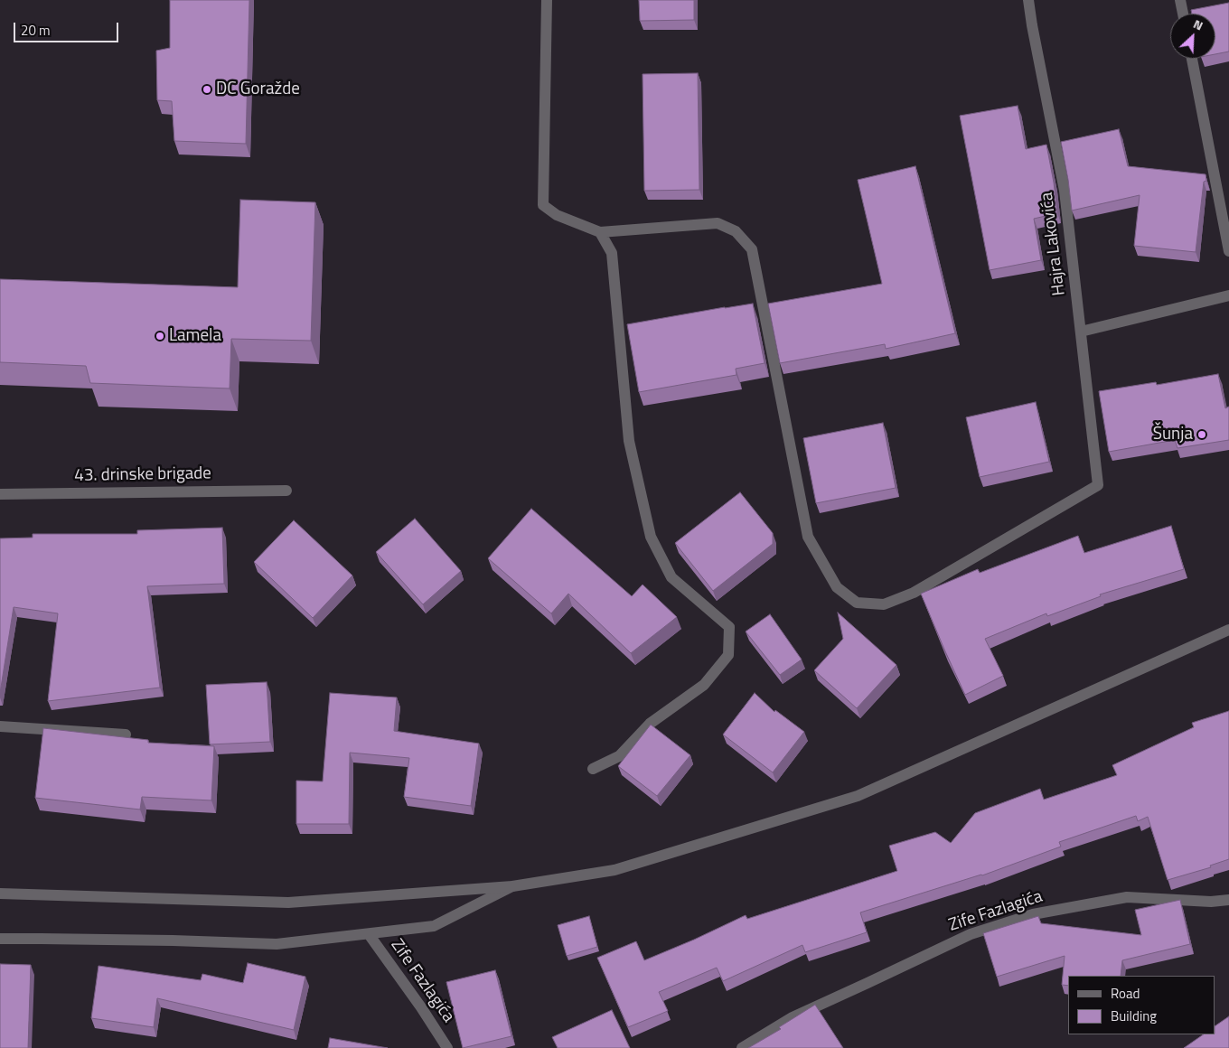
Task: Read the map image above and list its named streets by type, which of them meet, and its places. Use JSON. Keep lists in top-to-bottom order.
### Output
{
  "streets": {
    "street": ["Hajra Lakovića", "43. drinske brigade", "Zife Fazlagića"]
  },
  "places": ["DC Goražde", "Lamela", "Šunja"],
  "legend": ["Road", "Building"],
  "scale_bar": "20 m",
  "north": "top right"
}
